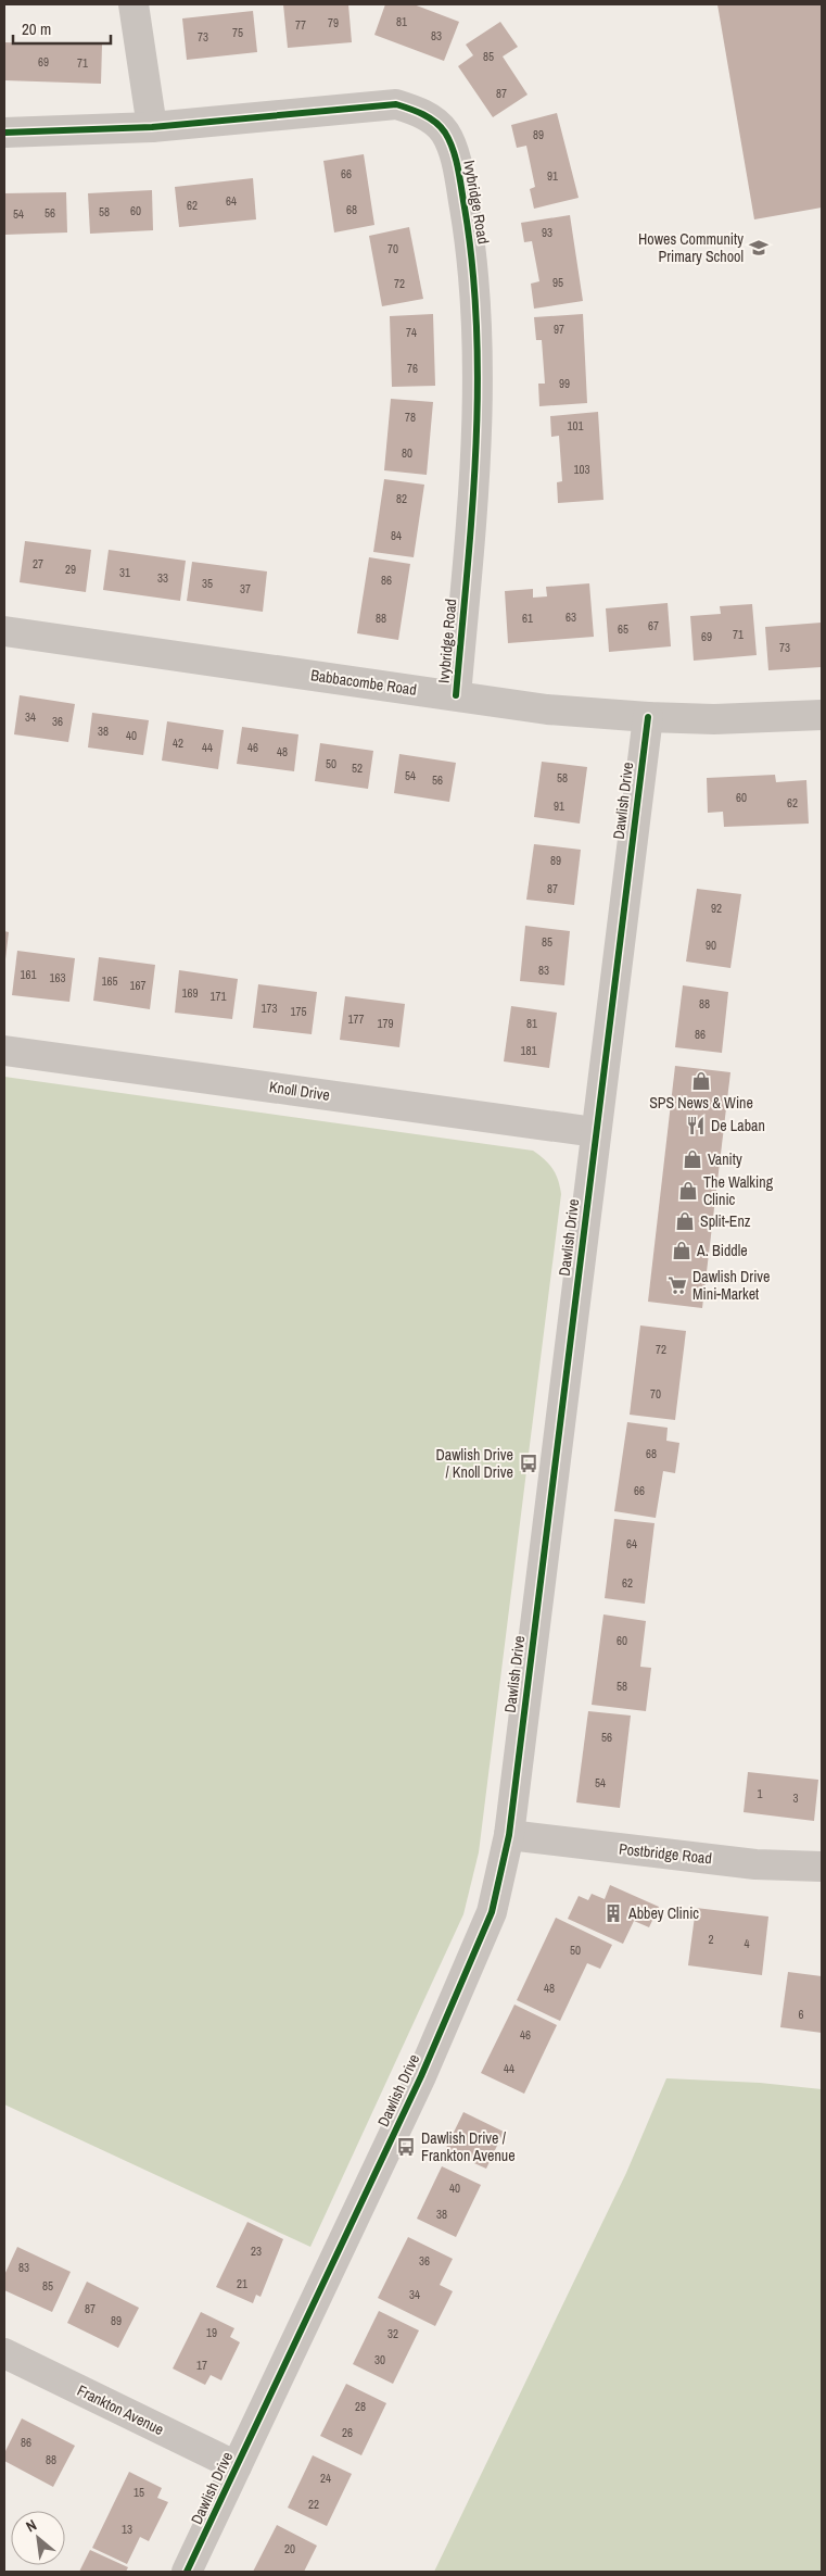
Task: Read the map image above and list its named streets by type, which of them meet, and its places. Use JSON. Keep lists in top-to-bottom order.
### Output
{
  "streets": {
    "street": [
      "Ivybridge Road",
      "Babbacombe Road",
      "Dawlish Drive",
      "Knoll Drive",
      "Postbridge Road",
      "Frankton Avenue"
    ]
  },
  "crossings": [
    ["Ivybridge Road", "Babbacombe Road"],
    ["Babbacombe Road", "Dawlish Drive"],
    ["Dawlish Drive", "Knoll Drive"],
    ["Dawlish Drive", "Postbridge Road"],
    ["Dawlish Drive", "Frankton Avenue"]
  ],
  "places": {
    "school or university": ["Howes Community Primary School"],
    "shop": [
      "SPS News & Wine",
      "Vanity",
      "The Walking Clinic",
      "Split-Enz",
      "A. Biddle"
    ],
    "restaurant": ["De Laban"],
    "supermarket": ["Dawlish Drive Mini-Market"],
    "bus stop": ["Dawlish Drive / Knoll Drive", "Dawlish Drive / Frankton Avenue"],
    "building": ["Abbey Clinic"]
  },
  "house_numbers": [
    "81",
    "79",
    "77",
    "75",
    "83",
    "73",
    "85",
    "69",
    "71",
    "87",
    "89",
    "66",
    "91",
    "64",
    "62",
    "68",
    "60",
    "58",
    "56",
    "54",
    "93",
    "70",
    "95",
    "72",
    "97",
    "74",
    "76",
    "99",
    "78",
    "101",
    "80",
    "103",
    "82",
    "84",
    "27",
    "29",
    "31",
    "33",
    "86",
    "35",
    "37",
    "63",
    "88",
    "61",
    "67",
    "65",
    "71",
    "69",
    "73",
    "34",
    "36",
    "38",
    "40",
    "42",
    "44",
    "46",
    "48",
    "50",
    "52",
    "54",
    "58",
    "56",
    "60",
    "62",
    "91",
    "89",
    "87",
    "92",
    "85",
    "90",
    "83",
    "161",
    "163",
    "165",
    "167",
    "169",
    "171",
    "88",
    "173",
    "175",
    "177",
    "179",
    "81",
    "86",
    "181",
    "72",
    "70",
    "68",
    "66",
    "64",
    "62",
    "60",
    "58",
    "56",
    "54",
    "1",
    "3",
    "2",
    "4",
    "50",
    "48",
    "6",
    "46",
    "44",
    "40",
    "38",
    "23",
    "36",
    "83",
    "21",
    "85",
    "34",
    "87",
    "89",
    "19",
    "32",
    "30",
    "17",
    "28",
    "26",
    "86",
    "88",
    "24",
    "15",
    "22",
    "13",
    "20"
  ],
  "scale_bar": "20 m",
  "north": "top left"
}
